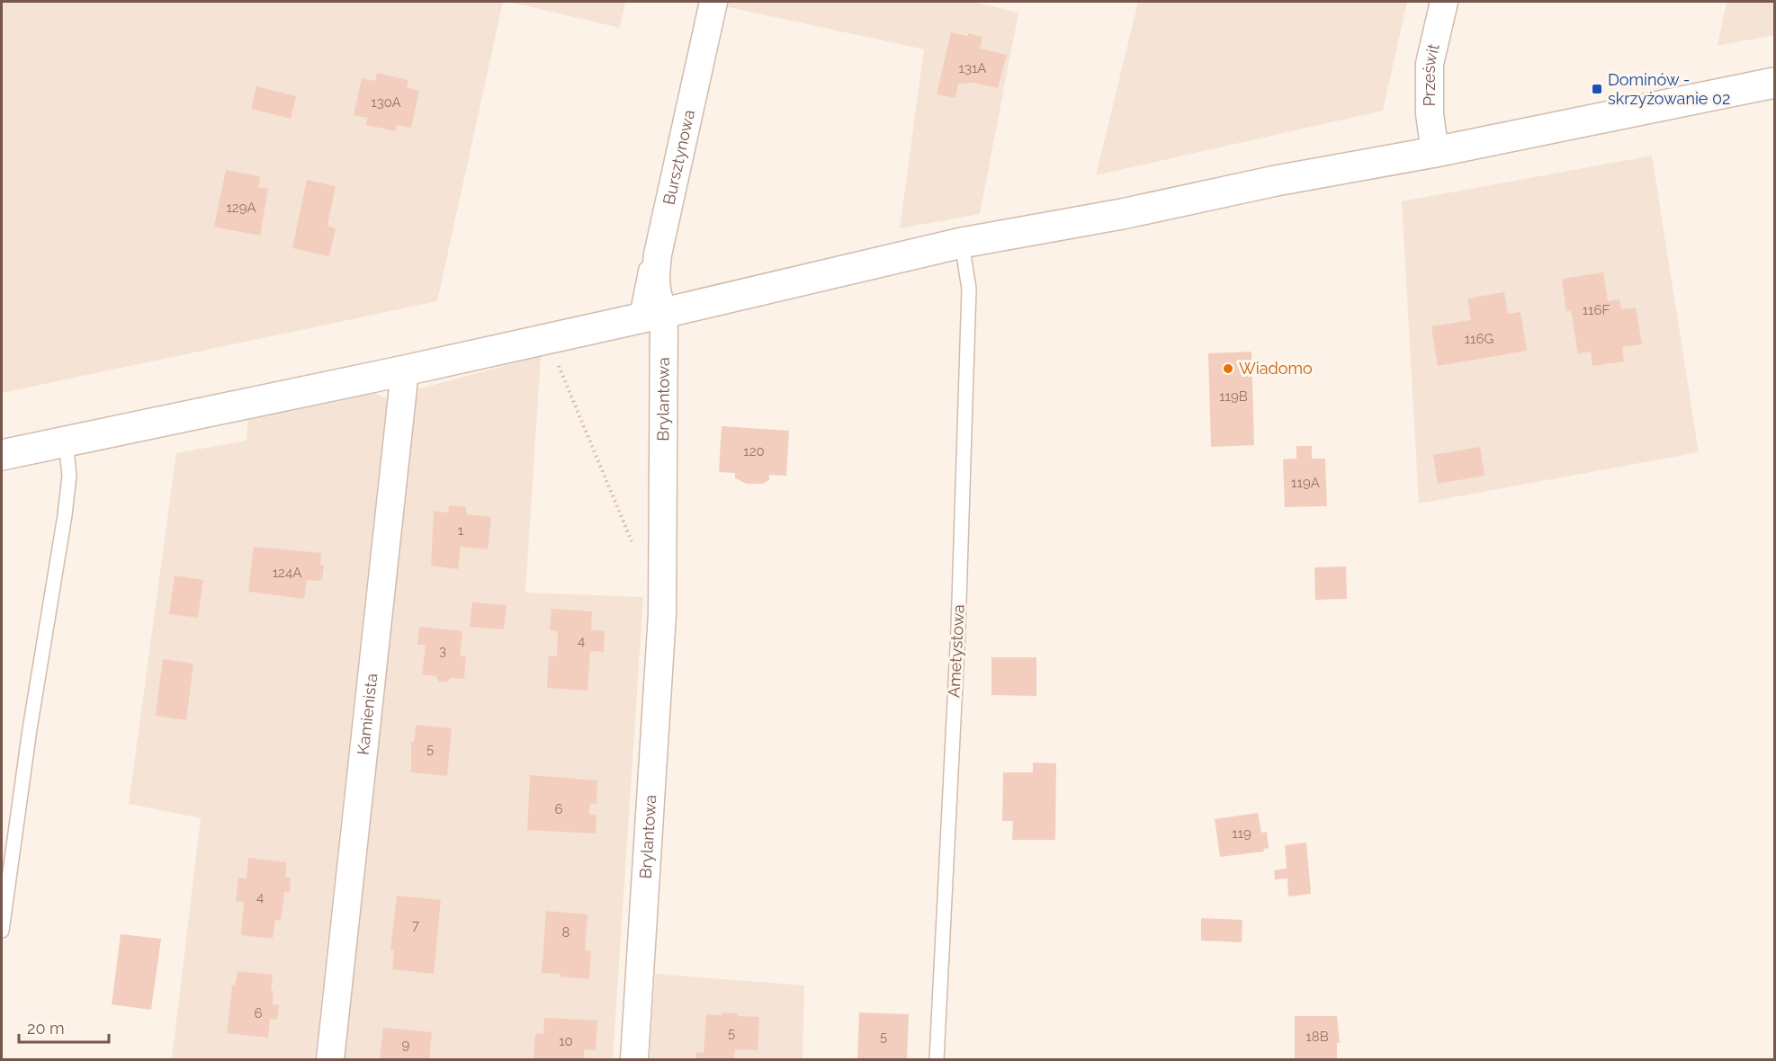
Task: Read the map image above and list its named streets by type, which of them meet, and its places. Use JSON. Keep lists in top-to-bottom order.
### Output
{
  "streets": {
    "street": [
      "Prześwit",
      "Bursztynowa",
      "Brylantowa",
      "Kamienista"
    ],
    "lane": ["Ametystowa"]
  },
  "crossings": [
    ["Bursztynowa", "Brylantowa"]
  ],
  "places": {
    "transit": ["Dominów - skrzyżowanie 02"],
    "other": ["Wiadomo"]
  },
  "house_numbers": [
    "131A",
    "130A",
    "129A",
    "116F",
    "116G",
    "119B",
    "120",
    "119A",
    "1",
    "124A",
    "4",
    "3",
    "5",
    "6",
    "119",
    "4",
    "7",
    "8",
    "6",
    "5",
    "5",
    "18B",
    "10",
    "9"
  ],
  "scale_bar": "20 m"
}
